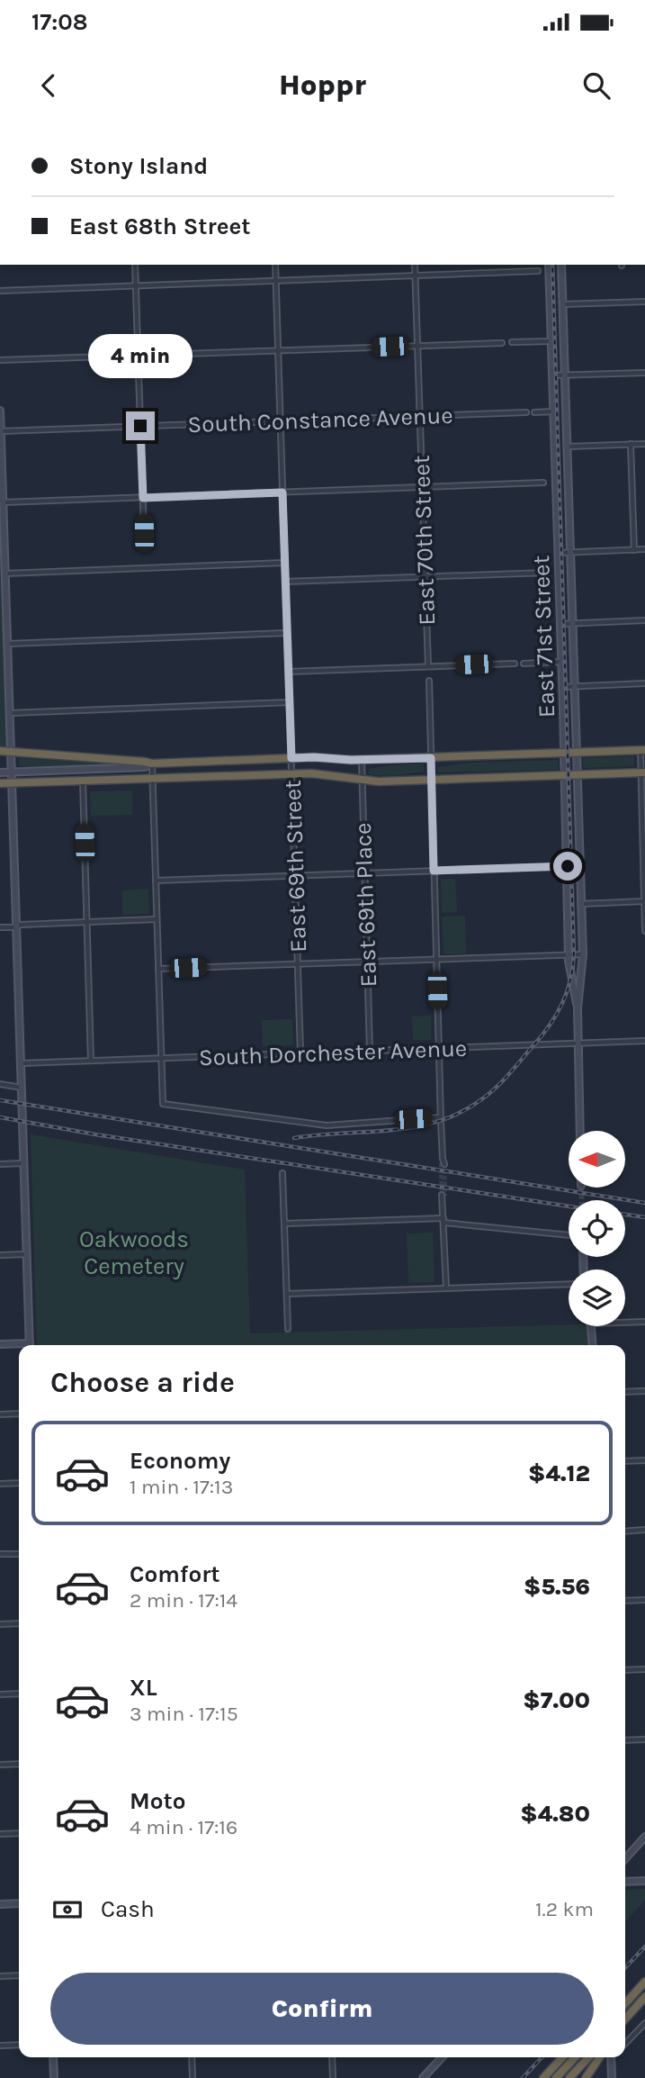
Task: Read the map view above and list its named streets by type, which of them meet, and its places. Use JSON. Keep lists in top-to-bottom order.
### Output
{
  "streets": {
    "main road": ["East 71st Street"],
    "street": [
      "South Constance Avenue",
      "East 70th Street",
      "East 69th Street",
      "East 69th Place",
      "South Dorchester Avenue"
    ]
  },
  "crossings": [
    ["South Constance Avenue", "East 70th Street"],
    ["South Constance Avenue", "East 69th Street"],
    ["East 71st Street", "South Dorchester Avenue"],
    ["East 69th Street", "South Dorchester Avenue"],
    ["East 69th Place", "South Dorchester Avenue"]
  ],
  "parks": ["Oakwoods Cemetery"],
  "north": "left",
  "page": {
    "status": "17:08",
    "header": "Hoppr",
    "banner": ["Stony Island", "East 68th Street"],
    "bubble": "4 min",
    "heading": "Choose a ride",
    "list": [
      {
        "name": "Economy",
        "note": "1 min · 17:13",
        "value": "$4.12"
      },
      {
        "name": "Comfort",
        "note": "2 min · 17:14",
        "value": "$5.56"
      },
      {
        "name": "XL",
        "note": "3 min · 17:15",
        "value": "$7.00"
      },
      {
        "name": "Moto",
        "note": "4 min · 17:16",
        "value": "$4.80"
      }
    ],
    "pay": ["Cash", "1.2 km"],
    "buttons": "Confirm"
  }
}
